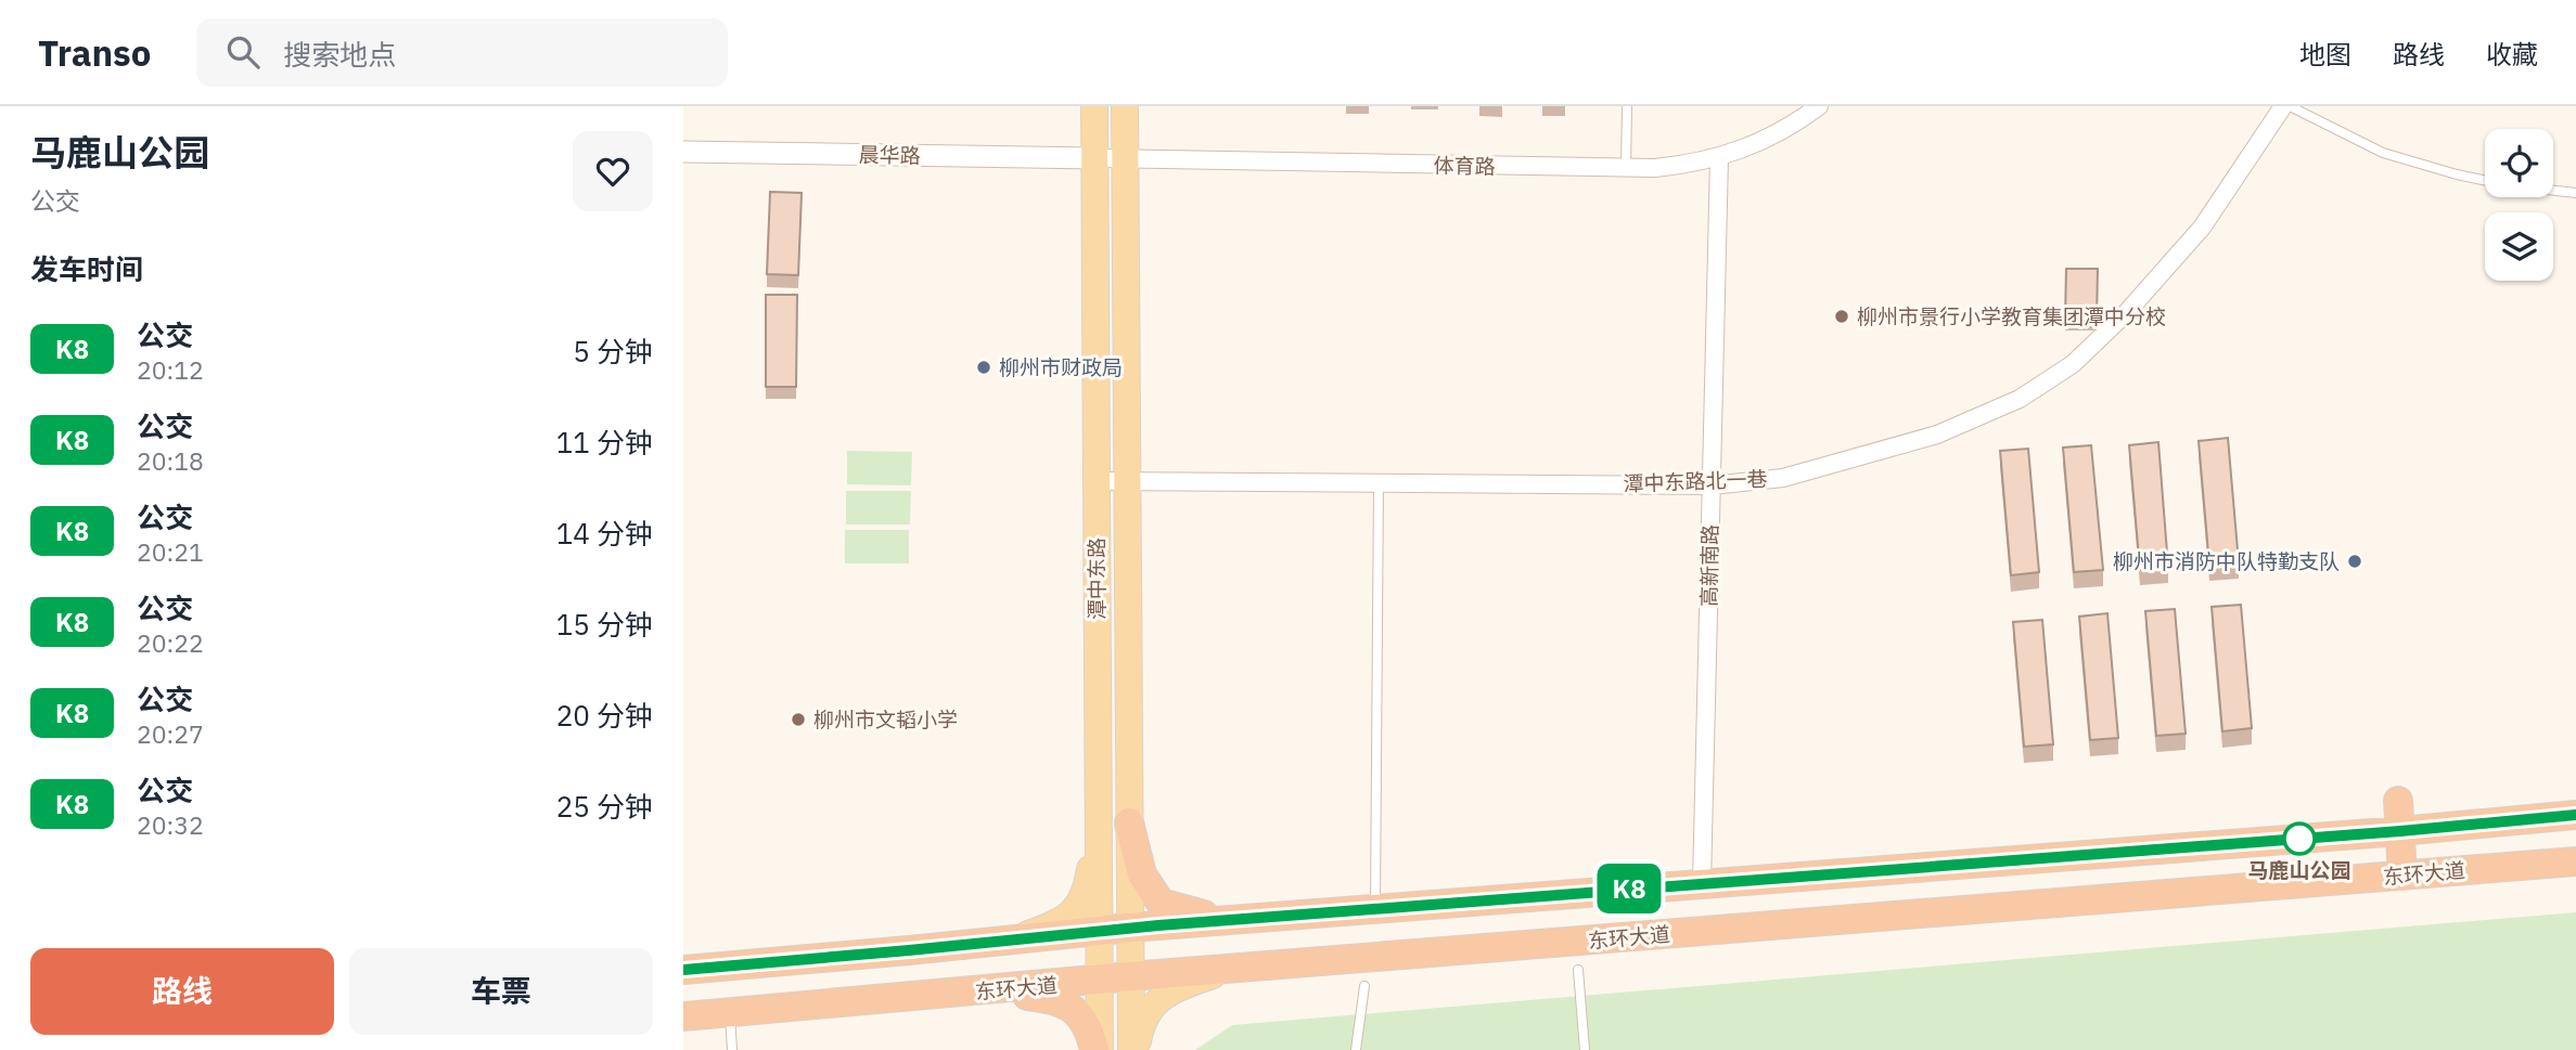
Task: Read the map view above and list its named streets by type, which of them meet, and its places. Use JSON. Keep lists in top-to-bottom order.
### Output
{
  "streets": {
    "highway": ["东环大道"],
    "main road": ["潭中东路"],
    "street": [
      "晨华路",
      "体育路",
      "潭中东路北一巷",
      "高新南路"
    ]
  },
  "crossings": [
    ["晨华路", "体育路"],
    ["晨华路", "潭中东路"],
    ["体育路", "高新南路"],
    ["体育路", "潭中东路"],
    ["潭中东路北一巷", "高新南路"],
    ["潭中东路北一巷", "潭中东路"],
    ["潭中东路", "东环大道"]
  ],
  "places": [
    "柳州市景行小学教育集团潭中分校",
    "柳州市财政局",
    "柳州市消防中队特勤支队",
    "柳州市文韬小学",
    "马鹿山公园"
  ],
  "lines": ["bus line K8"],
  "page": {
    "header": "Transo",
    "search": "搜索地点",
    "nav": ["地图", "路线", "收藏"],
    "heading": [
      ["马鹿山公园", "公交"],
      "发车时间"
    ],
    "on_map": "K8",
    "list": [
      {
        "mark": "K8",
        "name": "公交",
        "note": "20:12",
        "value": "5 分钟"
      },
      {
        "mark": "K8",
        "name": "公交",
        "note": "20:18",
        "value": "11 分钟"
      },
      {
        "mark": "K8",
        "name": "公交",
        "note": "20:21",
        "value": "14 分钟"
      },
      {
        "mark": "K8",
        "name": "公交",
        "note": "20:22",
        "value": "15 分钟"
      },
      {
        "mark": "K8",
        "name": "公交",
        "note": "20:27",
        "value": "20 分钟"
      },
      {
        "mark": "K8",
        "name": "公交",
        "note": "20:32",
        "value": "25 分钟"
      }
    ],
    "buttons": ["路线", "车票"]
  }
}
